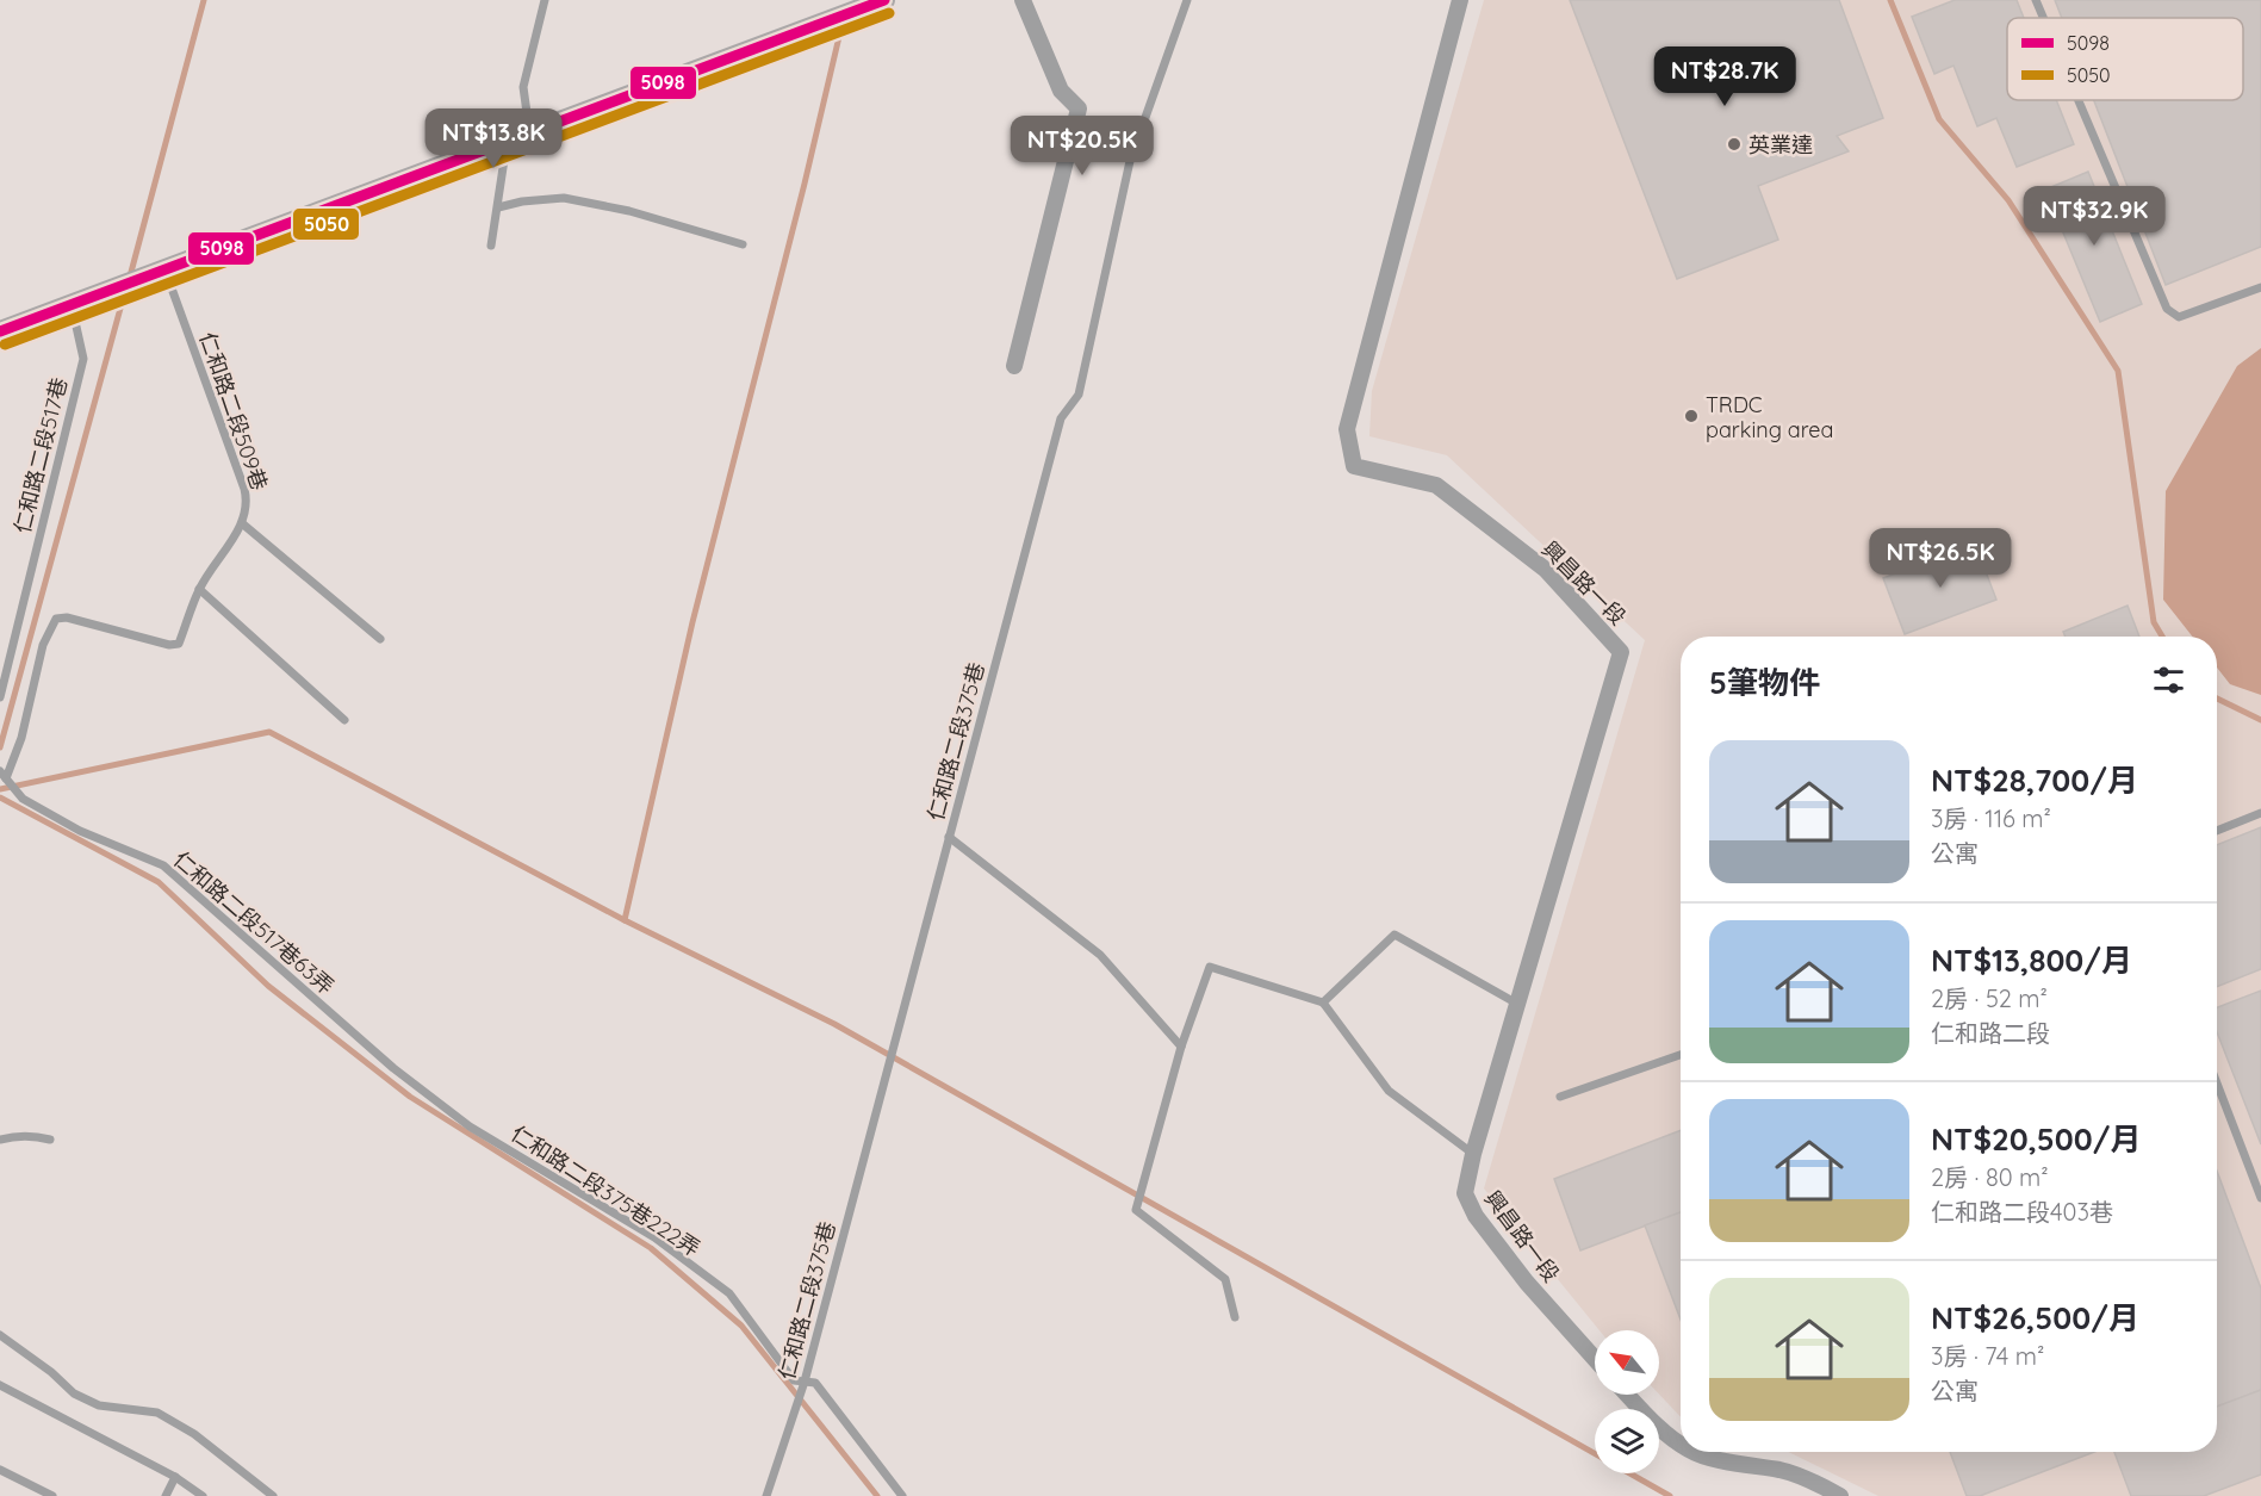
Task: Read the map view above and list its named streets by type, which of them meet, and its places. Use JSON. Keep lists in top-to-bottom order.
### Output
{
  "streets": {
    "street": ["興昌路一段"],
    "lane": [
      "仁和路二段509巷",
      "仁和路二段517巷",
      "仁和路二段375巷",
      "仁和路二段517巷63弄",
      "仁和路二段375巷222弄"
    ]
  },
  "crossings": [
    ["仁和路二段509巷", "仁和路二段517巷63弄"],
    ["仁和路二段375巷", "仁和路二段375巷222弄"],
    ["仁和路二段517巷63弄", "仁和路二段375巷222弄"]
  ],
  "places": ["英業達", "TRDC parking area"],
  "lines": ["transit line 5098", "transit line 5050"],
  "legend": ["5098", "5050"],
  "north": "top left",
  "page": {
    "price": [
      "NT$28.7K",
      "NT$13.8K",
      "NT$20.5K",
      "NT$32.9K",
      "NT$26.5K"
    ],
    "heading": "5筆物件",
    "list": [
      {
        "name": "NT$28,700/月",
        "note": "3房 · 116 m² · 公寓"
      },
      {
        "name": "NT$13,800/月",
        "note": "2房 · 52 m² · 仁和路二段"
      },
      {
        "name": "NT$20,500/月",
        "note": "2房 · 80 m² · 仁和路二段403巷"
      },
      {
        "name": "NT$26,500/月",
        "note": "3房 · 74 m² · 公寓"
      }
    ]
  }
}
